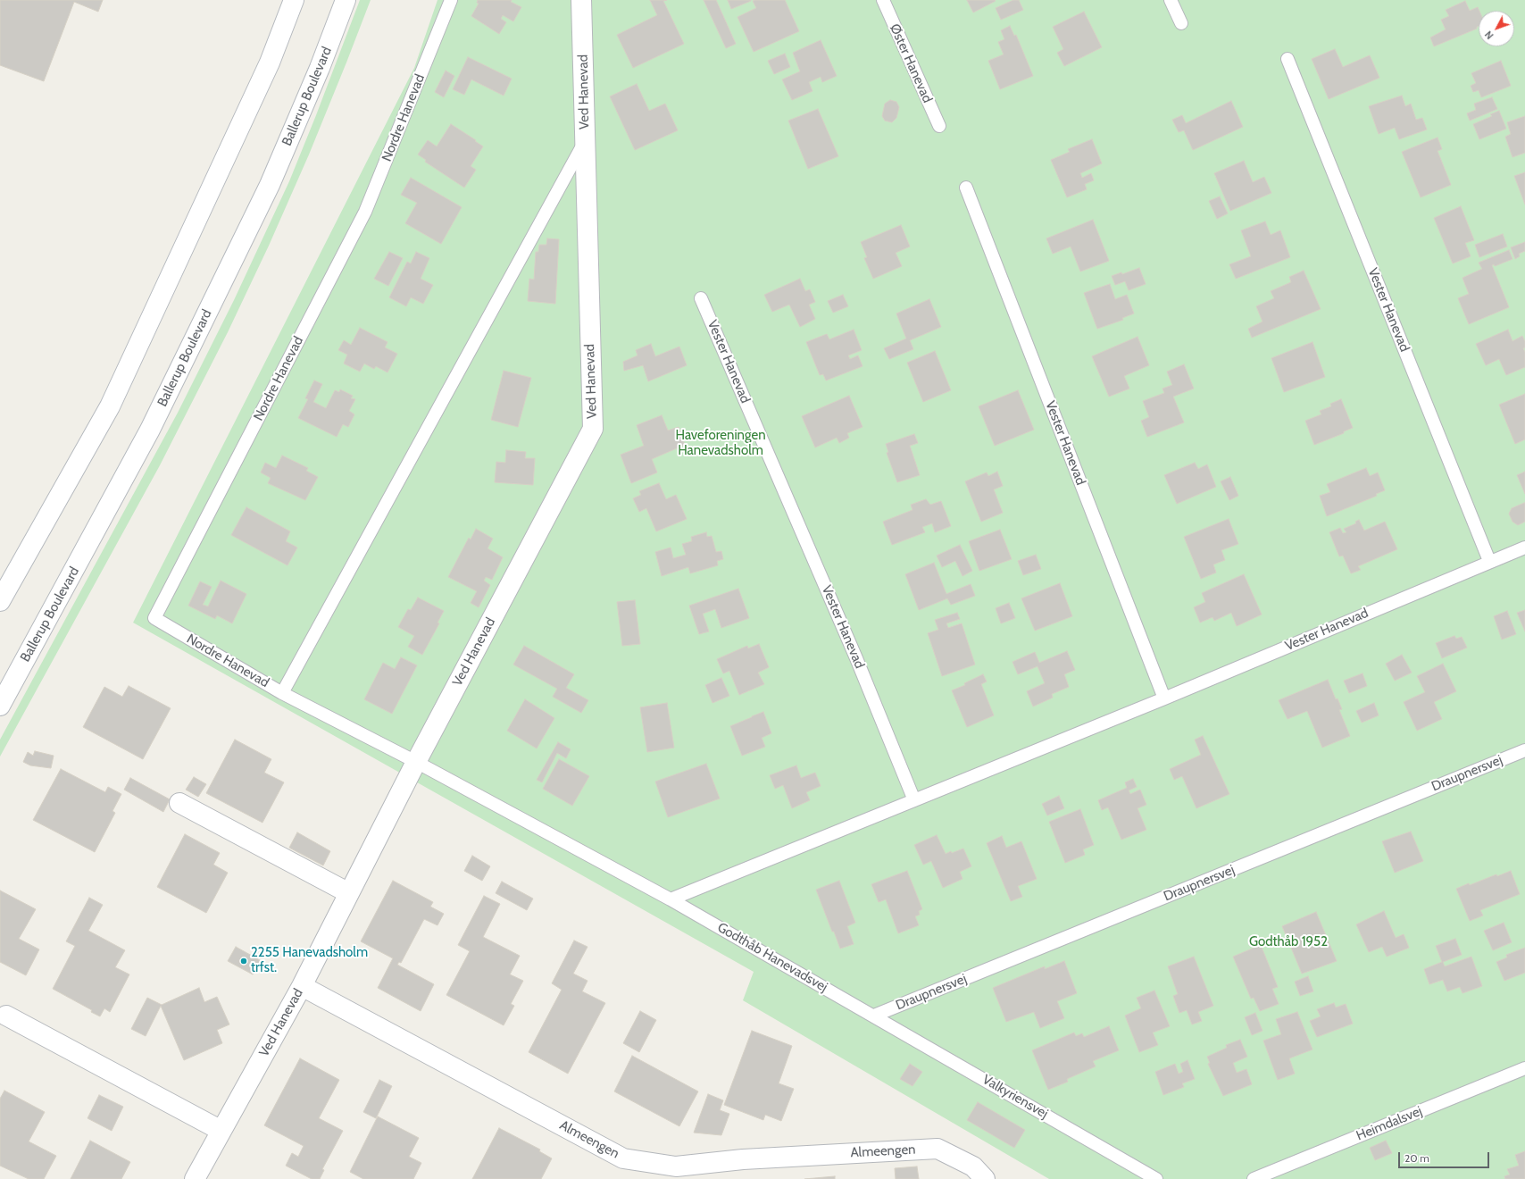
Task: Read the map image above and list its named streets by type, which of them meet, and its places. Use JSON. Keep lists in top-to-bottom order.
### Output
{
  "streets": {
    "street": ["Ved Hanevad", "Ballerup Boulevard", "Almeengen"],
    "lane": [
      "Øster Hanevad",
      "Nordre Hanevad",
      "Vester Hanevad",
      "Draupnersvej",
      "Godthåb Hanevadsvej",
      "Valkyriensvej",
      "Heimdalsvej"
    ]
  },
  "crossings": [
    ["Ved Hanevad", "Nordre Hanevad"],
    ["Ved Hanevad", "Almeengen"],
    ["Vester Hanevad", "Godthåb Hanevadsvej"],
    ["Draupnersvej", "Godthåb Hanevadsvej"],
    ["Draupnersvej", "Valkyriensvej"],
    ["Godthåb Hanevadsvej", "Valkyriensvej"]
  ],
  "parks": ["Haveforeningen Hanevadsholm", "Godthåb 1952"],
  "places": ["2255 Hanevadsholm trfst."],
  "scale_bar": "20 m",
  "north": "bottom left"
}
